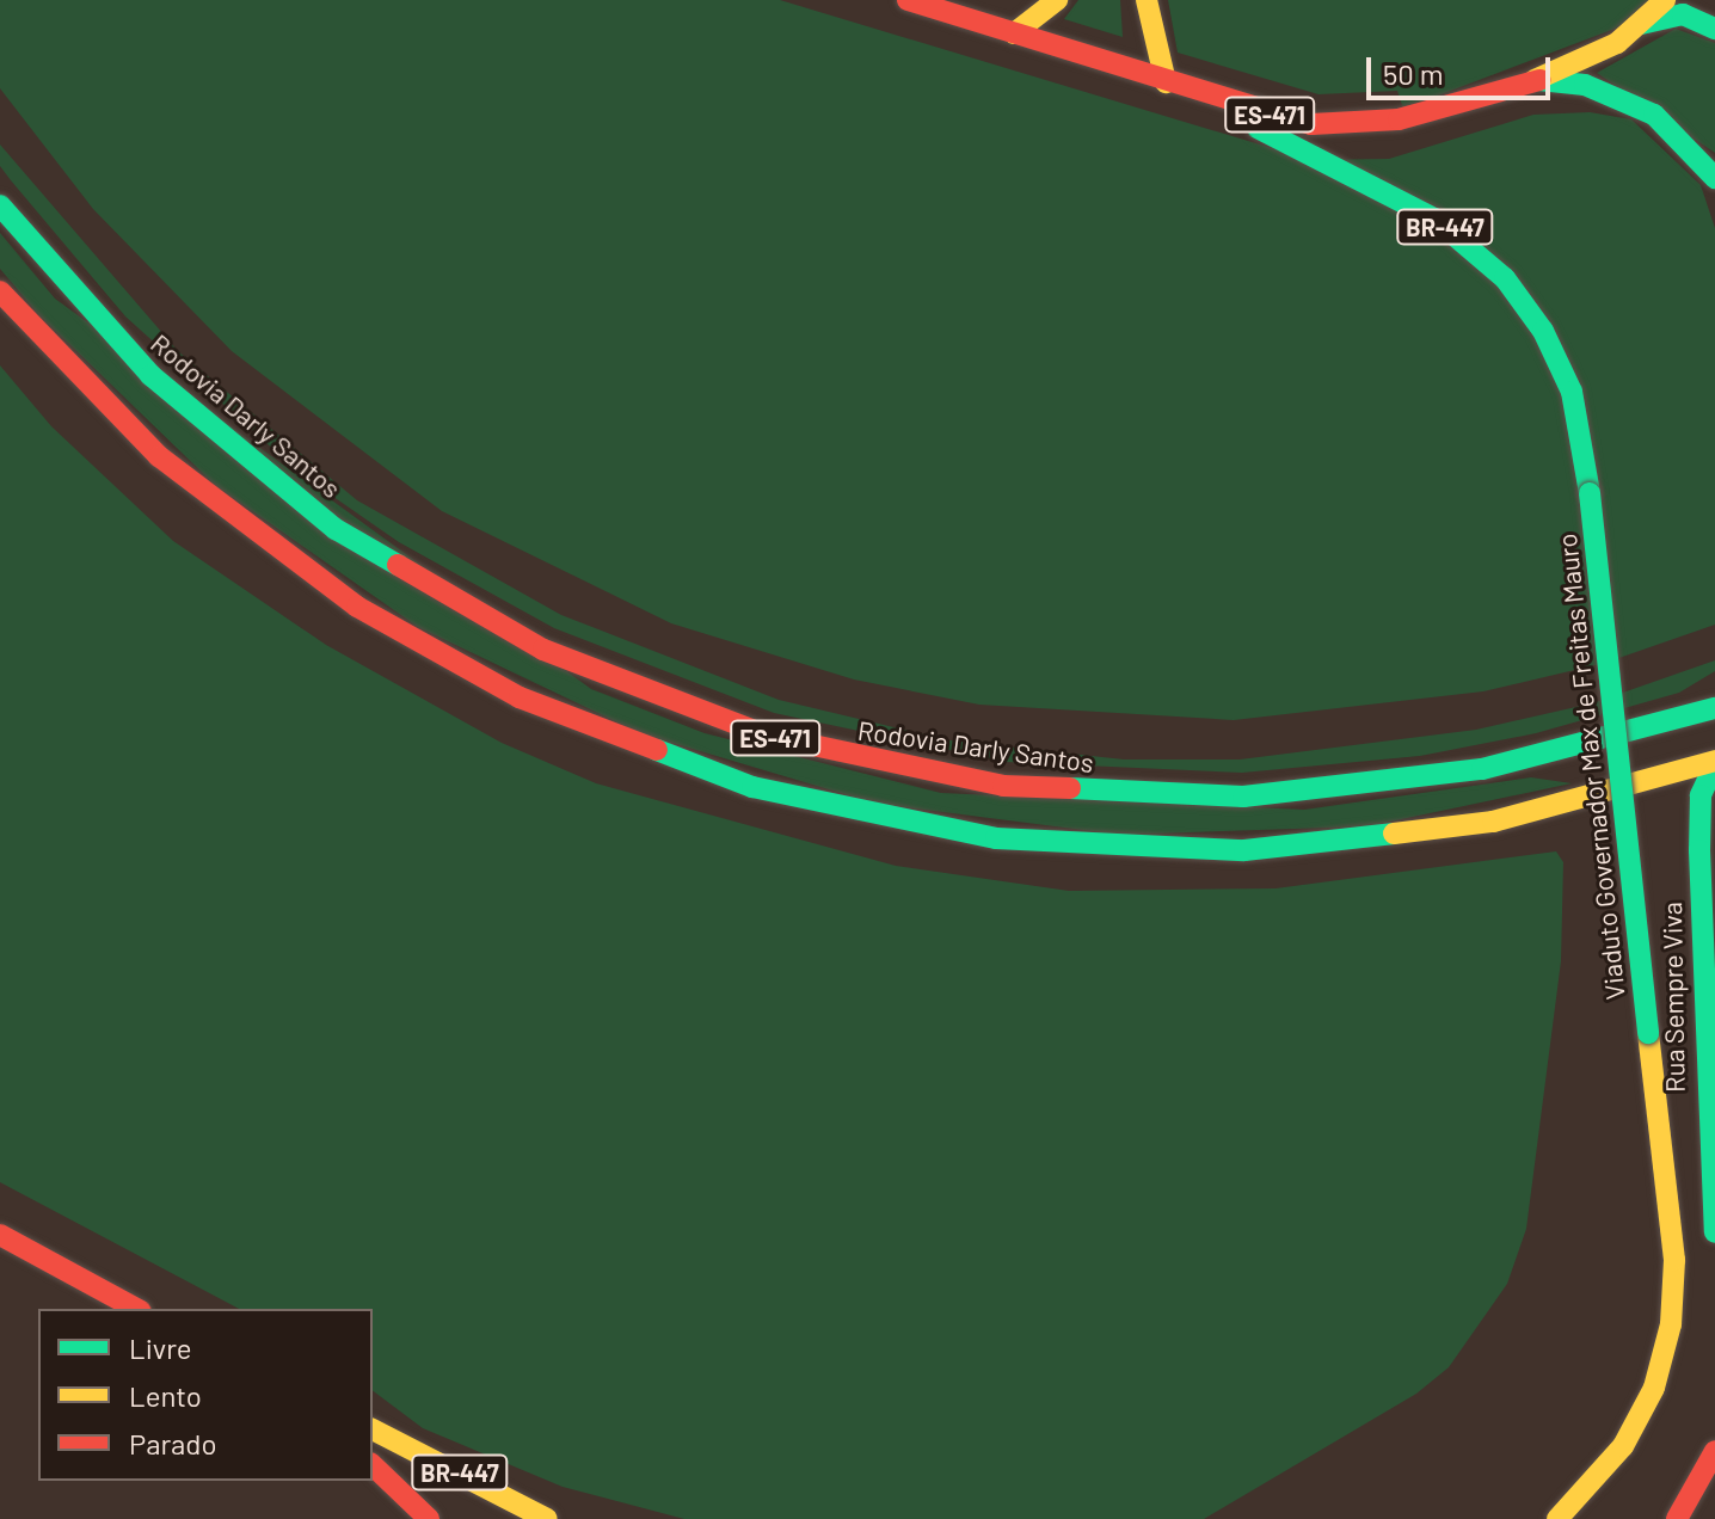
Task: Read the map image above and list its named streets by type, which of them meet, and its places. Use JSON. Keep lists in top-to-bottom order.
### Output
{
  "streets": {
    "main road": [
      "ES-471",
      "BR-447",
      "Rodovia Darly Santos",
      "Viaduto Governador Max de Freitas Mauro",
      "Rua Sempre Viva"
    ]
  },
  "crossings": [
    ["ES-471", "BR-447"],
    ["ES-471", "Viaduto Governador Max de Freitas Mauro"],
    ["ES-471", "Rua Sempre Viva"],
    ["BR-447", "Viaduto Governador Max de Freitas Mauro"]
  ],
  "legend": ["Livre", "Lento", "Parado"],
  "scale_bar": "50 m"
}
